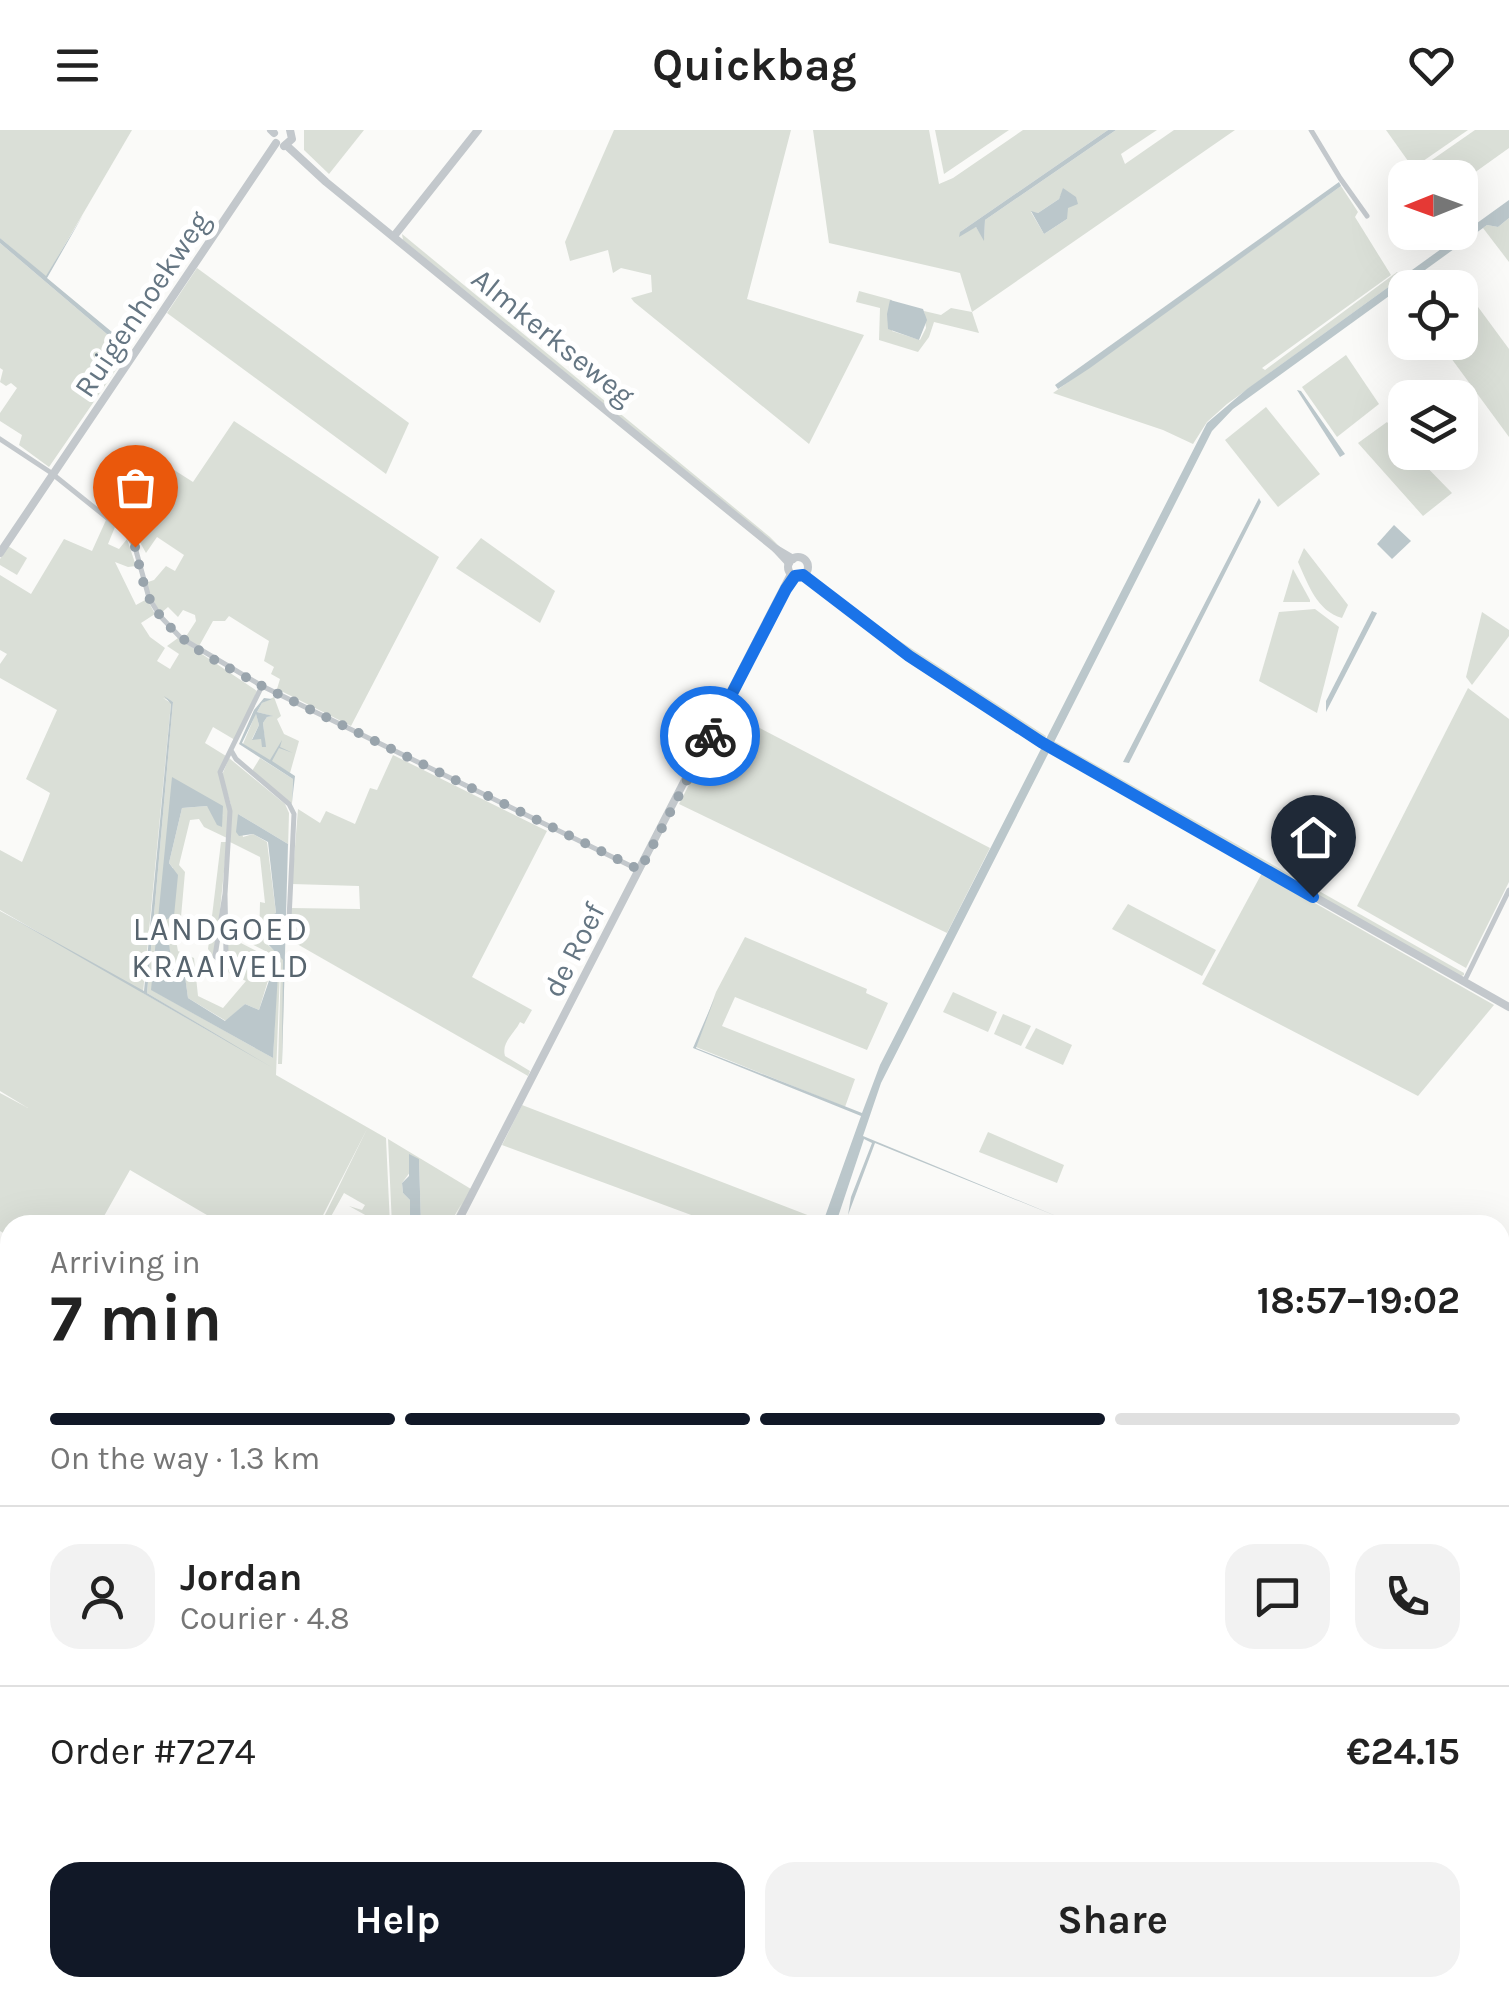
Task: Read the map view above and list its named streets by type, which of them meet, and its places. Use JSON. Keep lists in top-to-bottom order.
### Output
{
  "streets": {
    "street": ["Ruigenhoekweg", "Almkerkseweg", "de Roef"]
  },
  "crossings": [
    ["Ruigenhoekweg", "Almkerkseweg"],
    ["Almkerkseweg", "de Roef"]
  ],
  "districts": ["LANDGOED KRAAIVELD"],
  "north": "left",
  "page": {
    "header": "Quickbag",
    "heading": ["7 min", "Arriving in", "18:57–19:02"],
    "panel": [
      "Jordan",
      "Courier · 4.8",
      "Order #7274",
      "€24.15"
    ],
    "bar": "On the way · 1.3 km",
    "buttons": ["Help", "Share"]
  }
}
